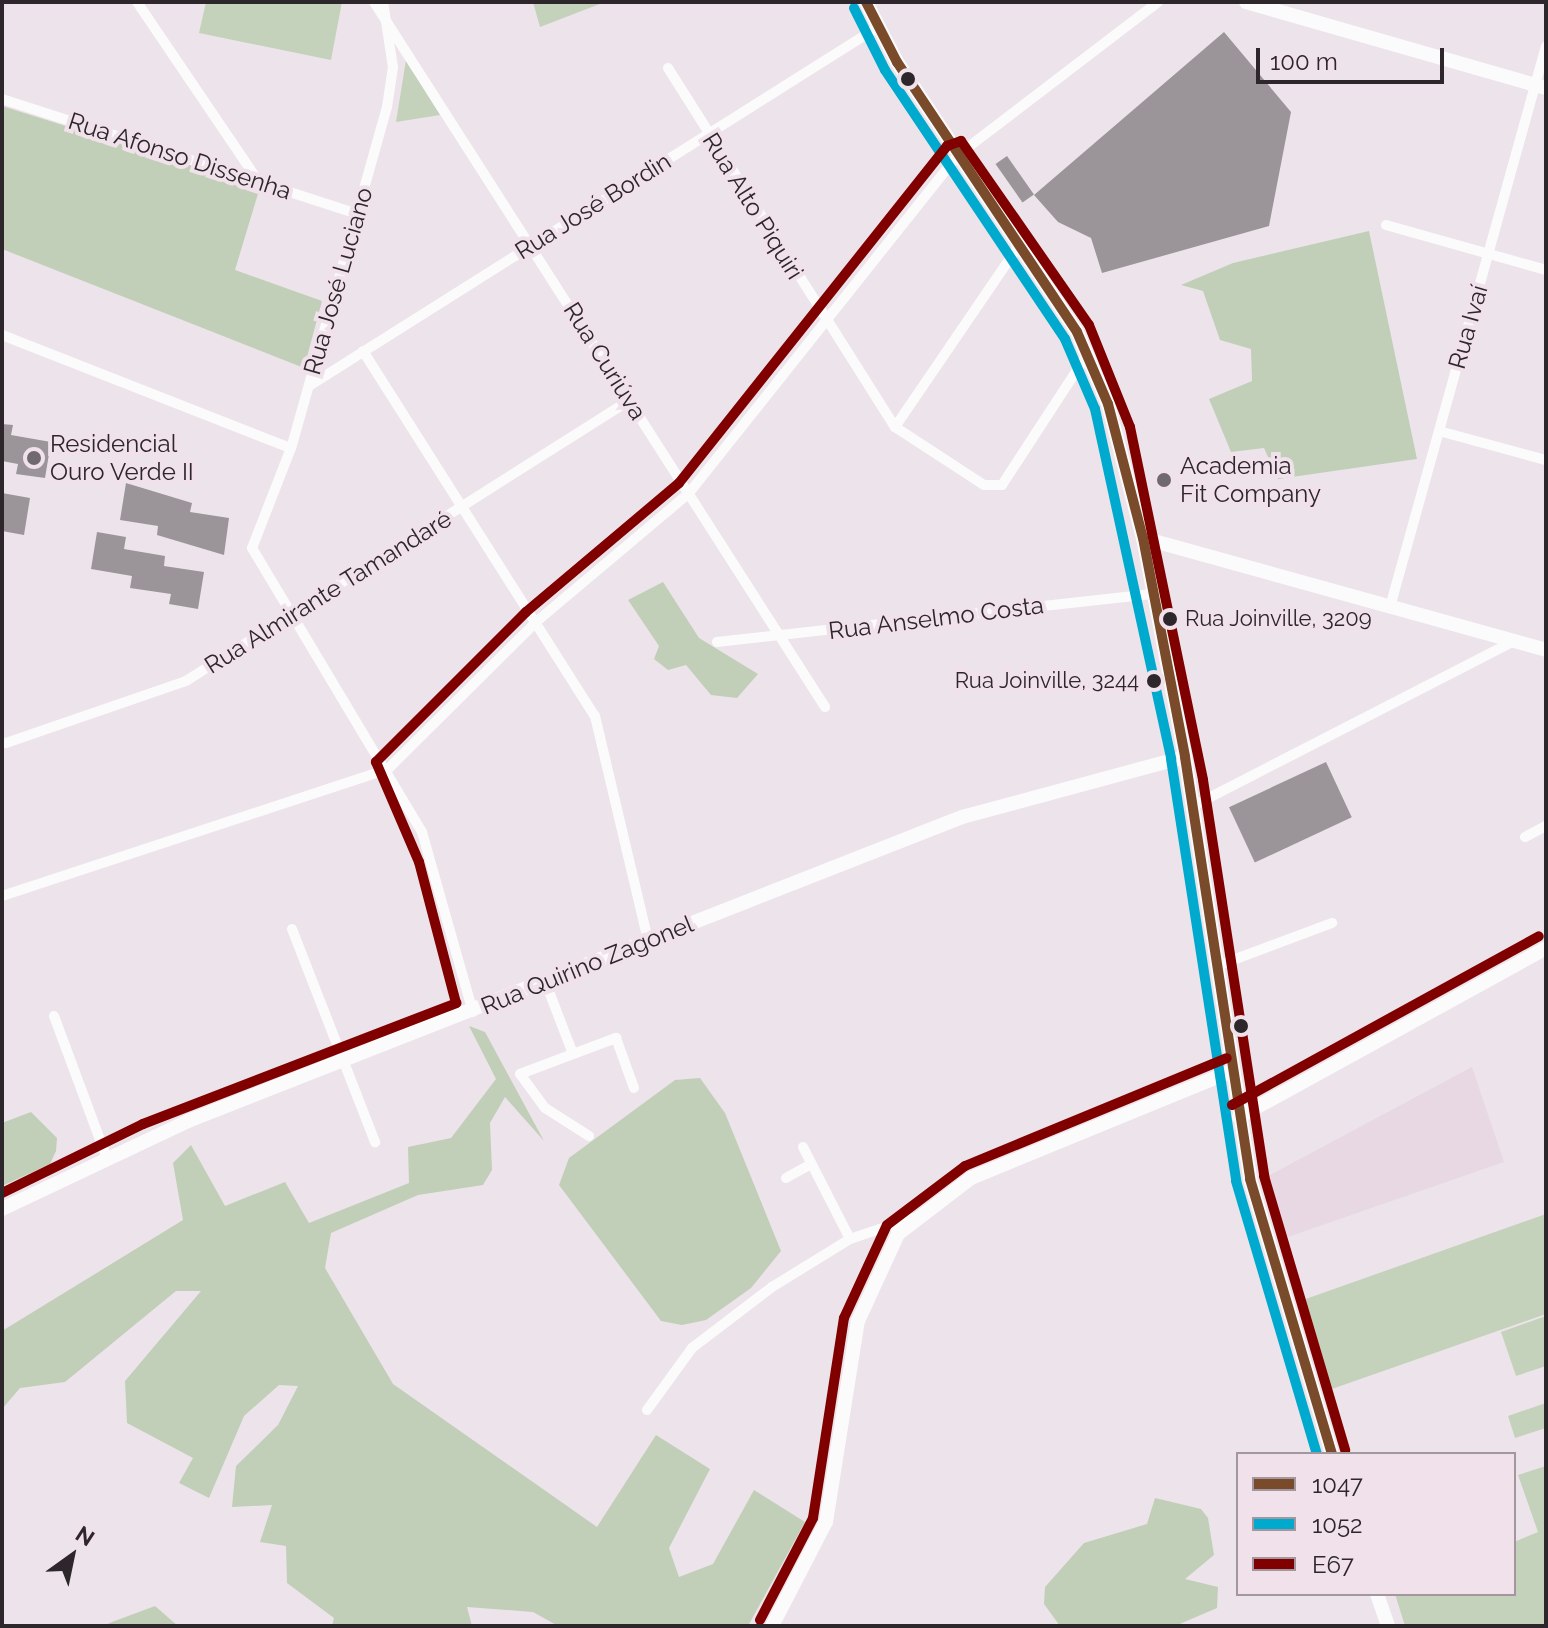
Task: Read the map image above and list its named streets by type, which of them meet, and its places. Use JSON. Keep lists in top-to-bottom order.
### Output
{
  "streets": {
    "main road": ["Rua Quirino Zagonel"],
    "street": [
      "Rua Afonso Dissenha",
      "Rua José Bordin",
      "Rua Alto Piquiri",
      "Rua José Luciano",
      "Rua Ivaí",
      "Rua Curiúva",
      "Rua Almirante Tamandaré",
      "Rua Anselmo Costa"
    ]
  },
  "crossings": [
    ["Rua Afonso Dissenha", "Rua José Luciano"],
    ["Rua José Bordin", "Rua Alto Piquiri"],
    ["Rua José Bordin", "Rua José Luciano"],
    ["Rua José Bordin", "Rua Curiúva"],
    ["Rua José Luciano", "Rua Curiúva"],
    ["Rua José Luciano", "Rua Almirante Tamandaré"],
    ["Rua Curiúva", "Rua Almirante Tamandaré"],
    ["Rua Curiúva", "Rua Anselmo Costa"]
  ],
  "places": [
    "Residencial Ouro Verde II",
    "Academia Fit Company",
    "Rua Joinville, 3209",
    "Rua Joinville, 3244"
  ],
  "lines": ["transit line 1047", "transit line 1052", "transit line E67"],
  "legend": ["1047", "1052", "E67"],
  "scale_bar": "100 m",
  "north": "top right"
}
